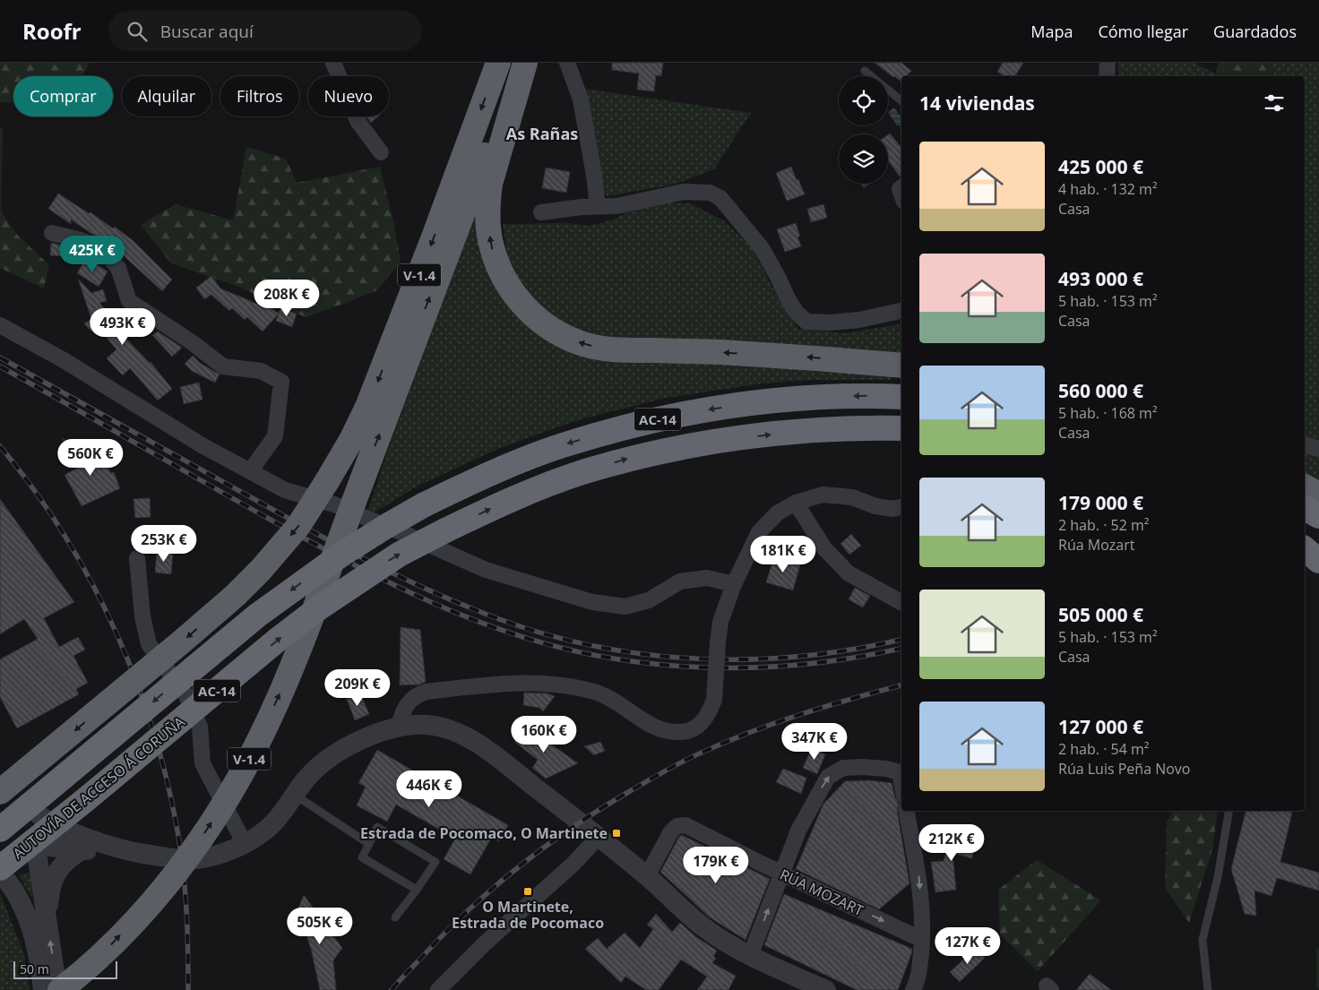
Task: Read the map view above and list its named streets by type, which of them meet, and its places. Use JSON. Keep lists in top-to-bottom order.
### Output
{
  "streets": {
    "highway": ["V-1.4", "AC-14", "AUTOVÍA DE ACCESO Á CORUÑA"],
    "street": ["RÚA MOZART"]
  },
  "districts": ["As Rañas"],
  "places": {
    "transit": ["Estrada de Pocomaco, O Martinete", "O Martinete, Estrada de Pocomaco"]
  },
  "scale_bar": "50 m",
  "page": {
    "header": "Roofr",
    "search": "Buscar aquí",
    "nav": ["Mapa", "Cómo llegar", "Guardados"],
    "chip": [
      "Comprar",
      "Alquilar",
      "Filtros",
      "Nuevo"
    ],
    "heading": "14 viviendas",
    "list": [
      {
        "name": "425 000 €",
        "note": "4 hab. · 132 m² · Casa"
      },
      {
        "name": "493 000 €",
        "note": "5 hab. · 153 m² · Casa"
      },
      {
        "name": "560 000 €",
        "note": "5 hab. · 168 m² · Casa"
      },
      {
        "name": "179 000 €",
        "note": "2 hab. · 52 m² · Rúa Mozart"
      },
      {
        "name": "505 000 €",
        "note": "5 hab. · 153 m² · Casa"
      },
      {
        "name": "127 000 €",
        "note": "2 hab. · 54 m² · Rúa Luis Peña Novo"
      }
    ],
    "price": [
      "425K €",
      "208K €",
      "493K €",
      "560K €",
      "253K €",
      "181K €",
      "209K €",
      "160K €",
      "347K €",
      "446K €",
      "212K €",
      "179K €",
      "505K €",
      "127K €"
    ],
    "scale": "50 m"
  }
}
